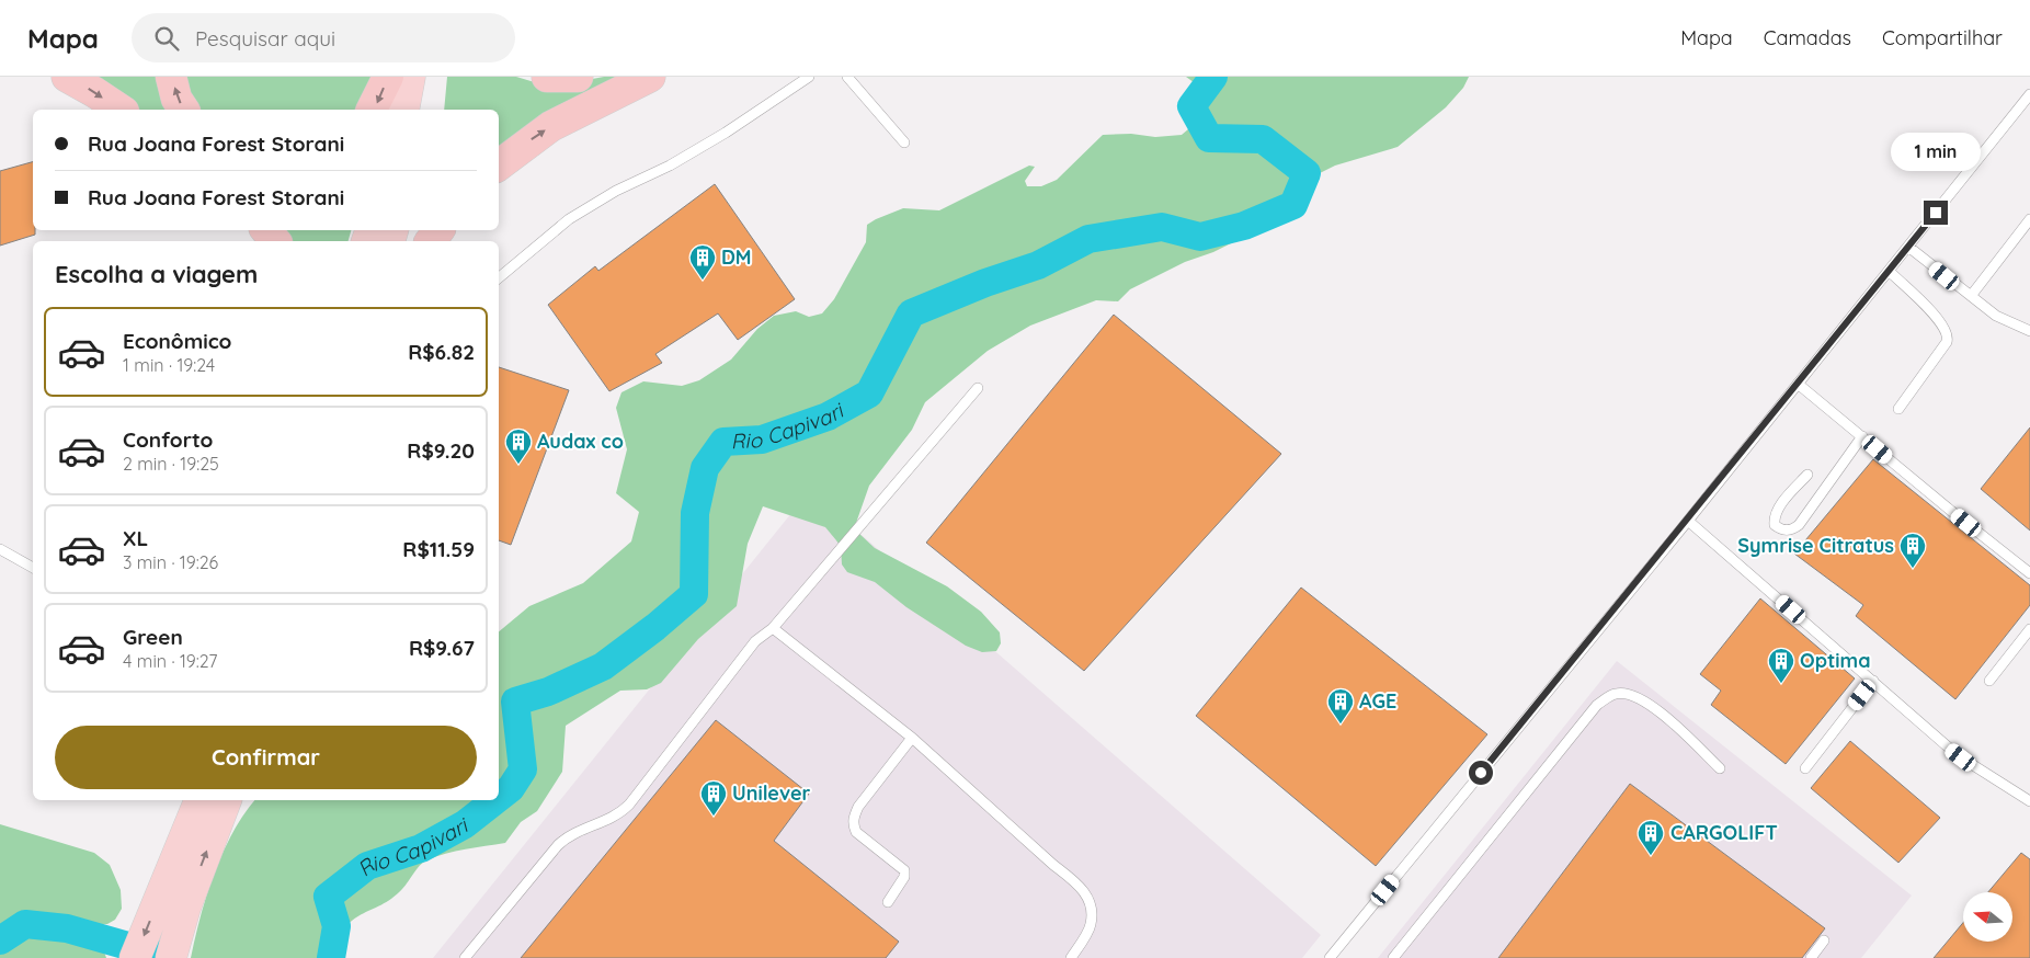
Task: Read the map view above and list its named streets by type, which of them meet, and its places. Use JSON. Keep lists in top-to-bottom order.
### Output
{
  "water": ["Rio Capivari"],
  "places": {
    "building": [
      "DM",
      "Audax co",
      "Symrise Citratus",
      "Optima",
      "AGE",
      "Unilever",
      "CARGOLIFT"
    ]
  },
  "north": "left",
  "page": {
    "header": "Mapa",
    "search": "Pesquisar aqui",
    "nav": ["Mapa", "Camadas", "Compartilhar"],
    "banner": ["Rua Joana Forest Storani", "Rua Joana Forest Storani"],
    "bubble": "1 min",
    "heading": "Escolha a viagem",
    "list": [
      {
        "name": "Econômico",
        "note": "1 min · 19:24",
        "value": "R$6.82"
      },
      {
        "name": "Conforto",
        "note": "2 min · 19:25",
        "value": "R$9.20"
      },
      {
        "name": "XL",
        "note": "3 min · 19:26",
        "value": "R$11.59"
      },
      {
        "name": "Green",
        "note": "4 min · 19:27",
        "value": "R$9.67"
      }
    ],
    "buttons": "Confirmar"
  }
}
